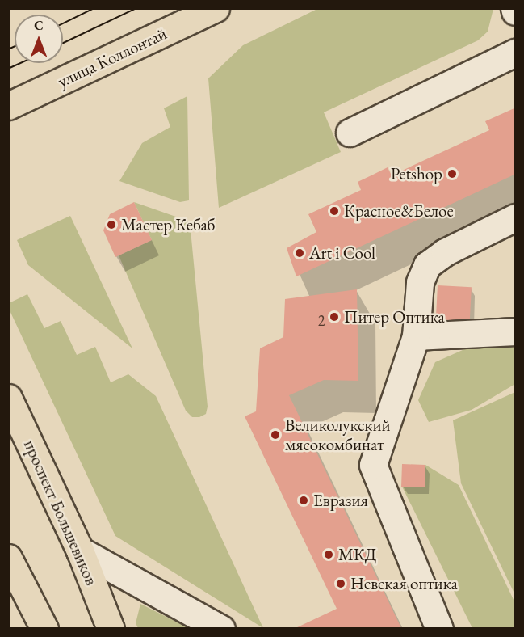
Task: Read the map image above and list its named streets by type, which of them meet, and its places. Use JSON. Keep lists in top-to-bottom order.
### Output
{
  "streets": {
    "main road": ["улица Коллонтай", "проспект Большевиков"]
  },
  "places": [
    "Petshop",
    "Красное&Белое",
    "Мастер Кебаб",
    "Art i Cool",
    "Питер Оптика",
    "Великолукский мясокомбинат",
    "Евразия",
    "МКД",
    "Невская оптика"
  ],
  "house_numbers": ["2"],
  "north": "top"
}
